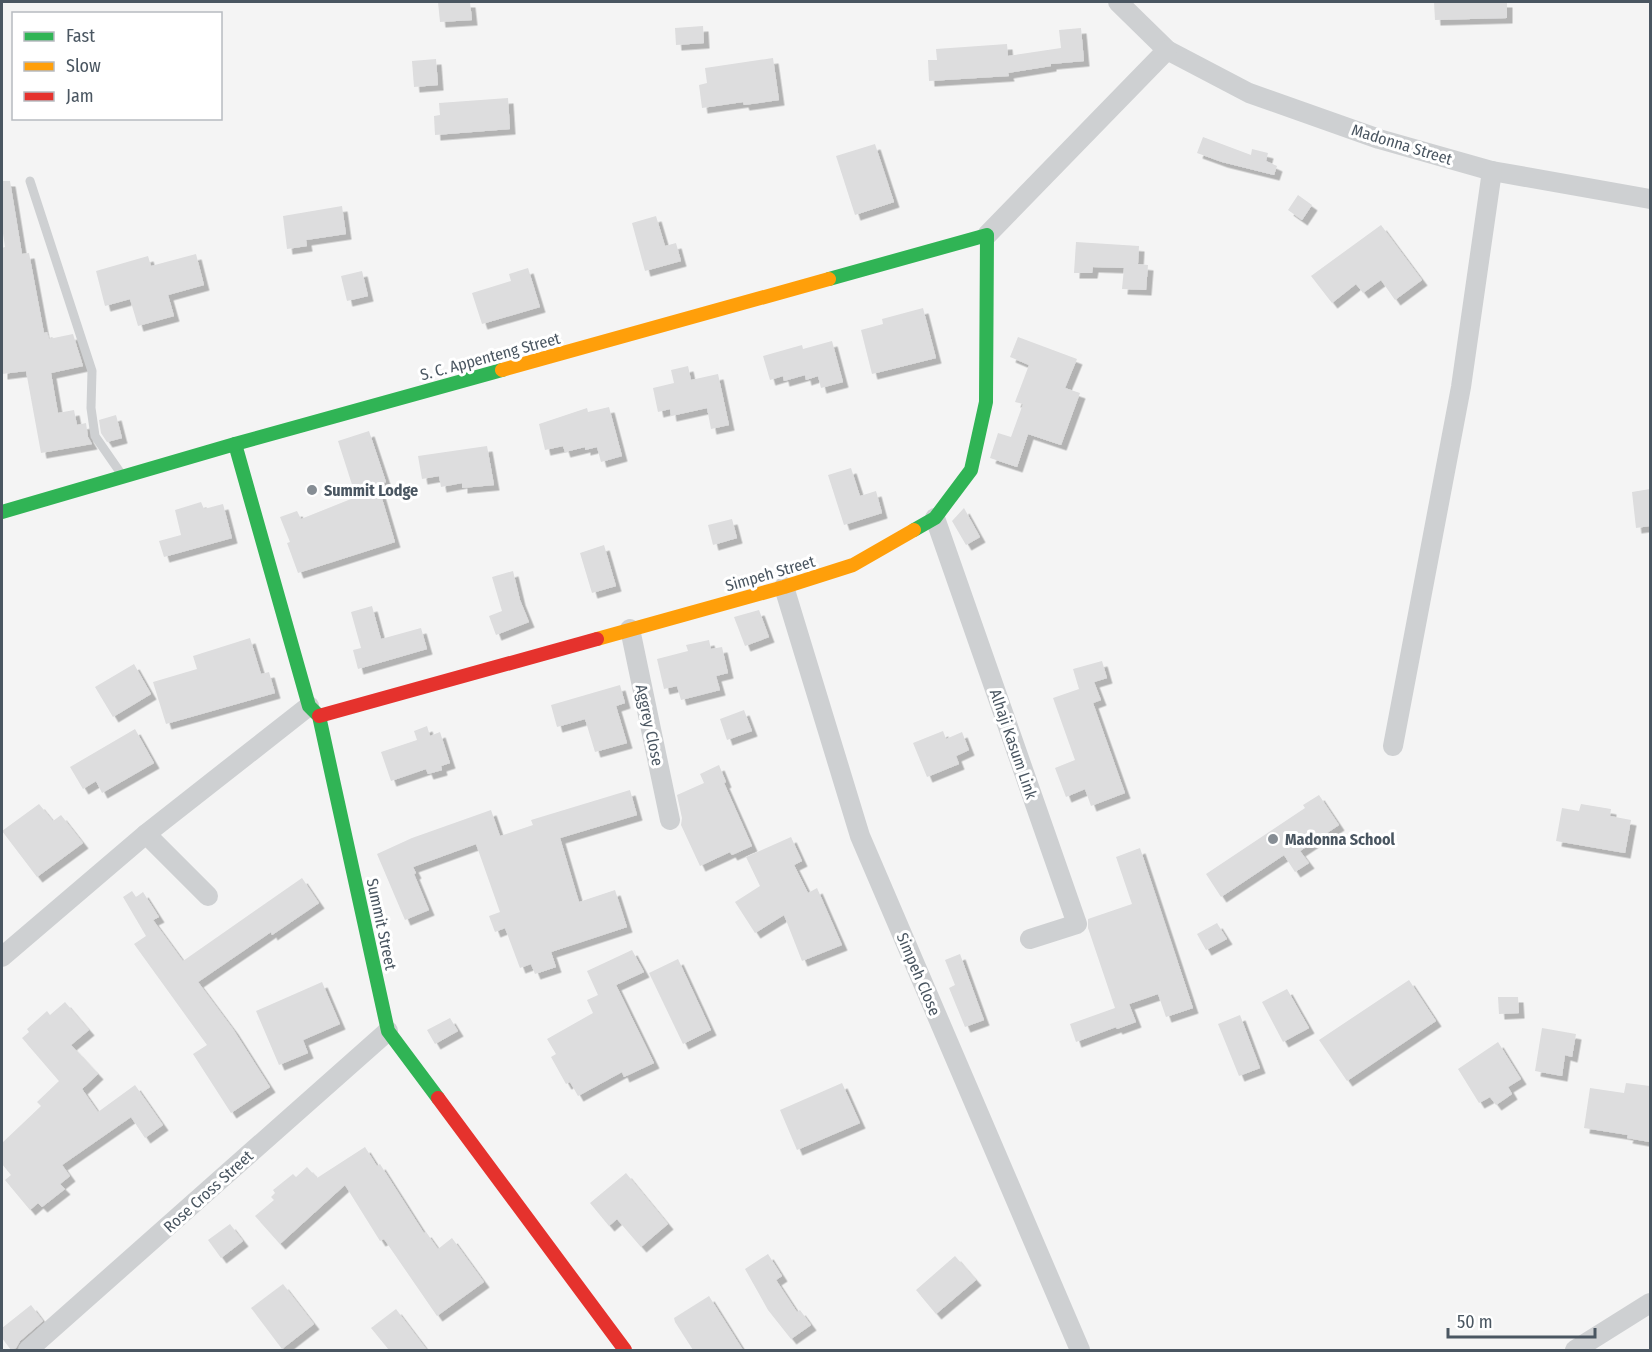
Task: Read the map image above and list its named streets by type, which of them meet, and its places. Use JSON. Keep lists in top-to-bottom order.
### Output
{
  "streets": {
    "street": [
      "Madonna Street",
      "S. C. Appenteng Street",
      "Simpeh Street",
      "Aggrey Close",
      "Alhaji Kasum Link",
      "Summit Street",
      "Simpeh Close",
      "Rose Cross Street"
    ]
  },
  "crossings": [
    ["S. C. Appenteng Street", "Simpeh Street"],
    ["S. C. Appenteng Street", "Summit Street"],
    ["Simpeh Street", "Aggrey Close"],
    ["Simpeh Street", "Alhaji Kasum Link"],
    ["Simpeh Street", "Summit Street"],
    ["Simpeh Street", "Simpeh Close"],
    ["Summit Street", "Rose Cross Street"]
  ],
  "places": ["Summit Lodge", "Madonna School"],
  "legend": ["Fast", "Slow", "Jam"],
  "scale_bar": "50 m"
}
